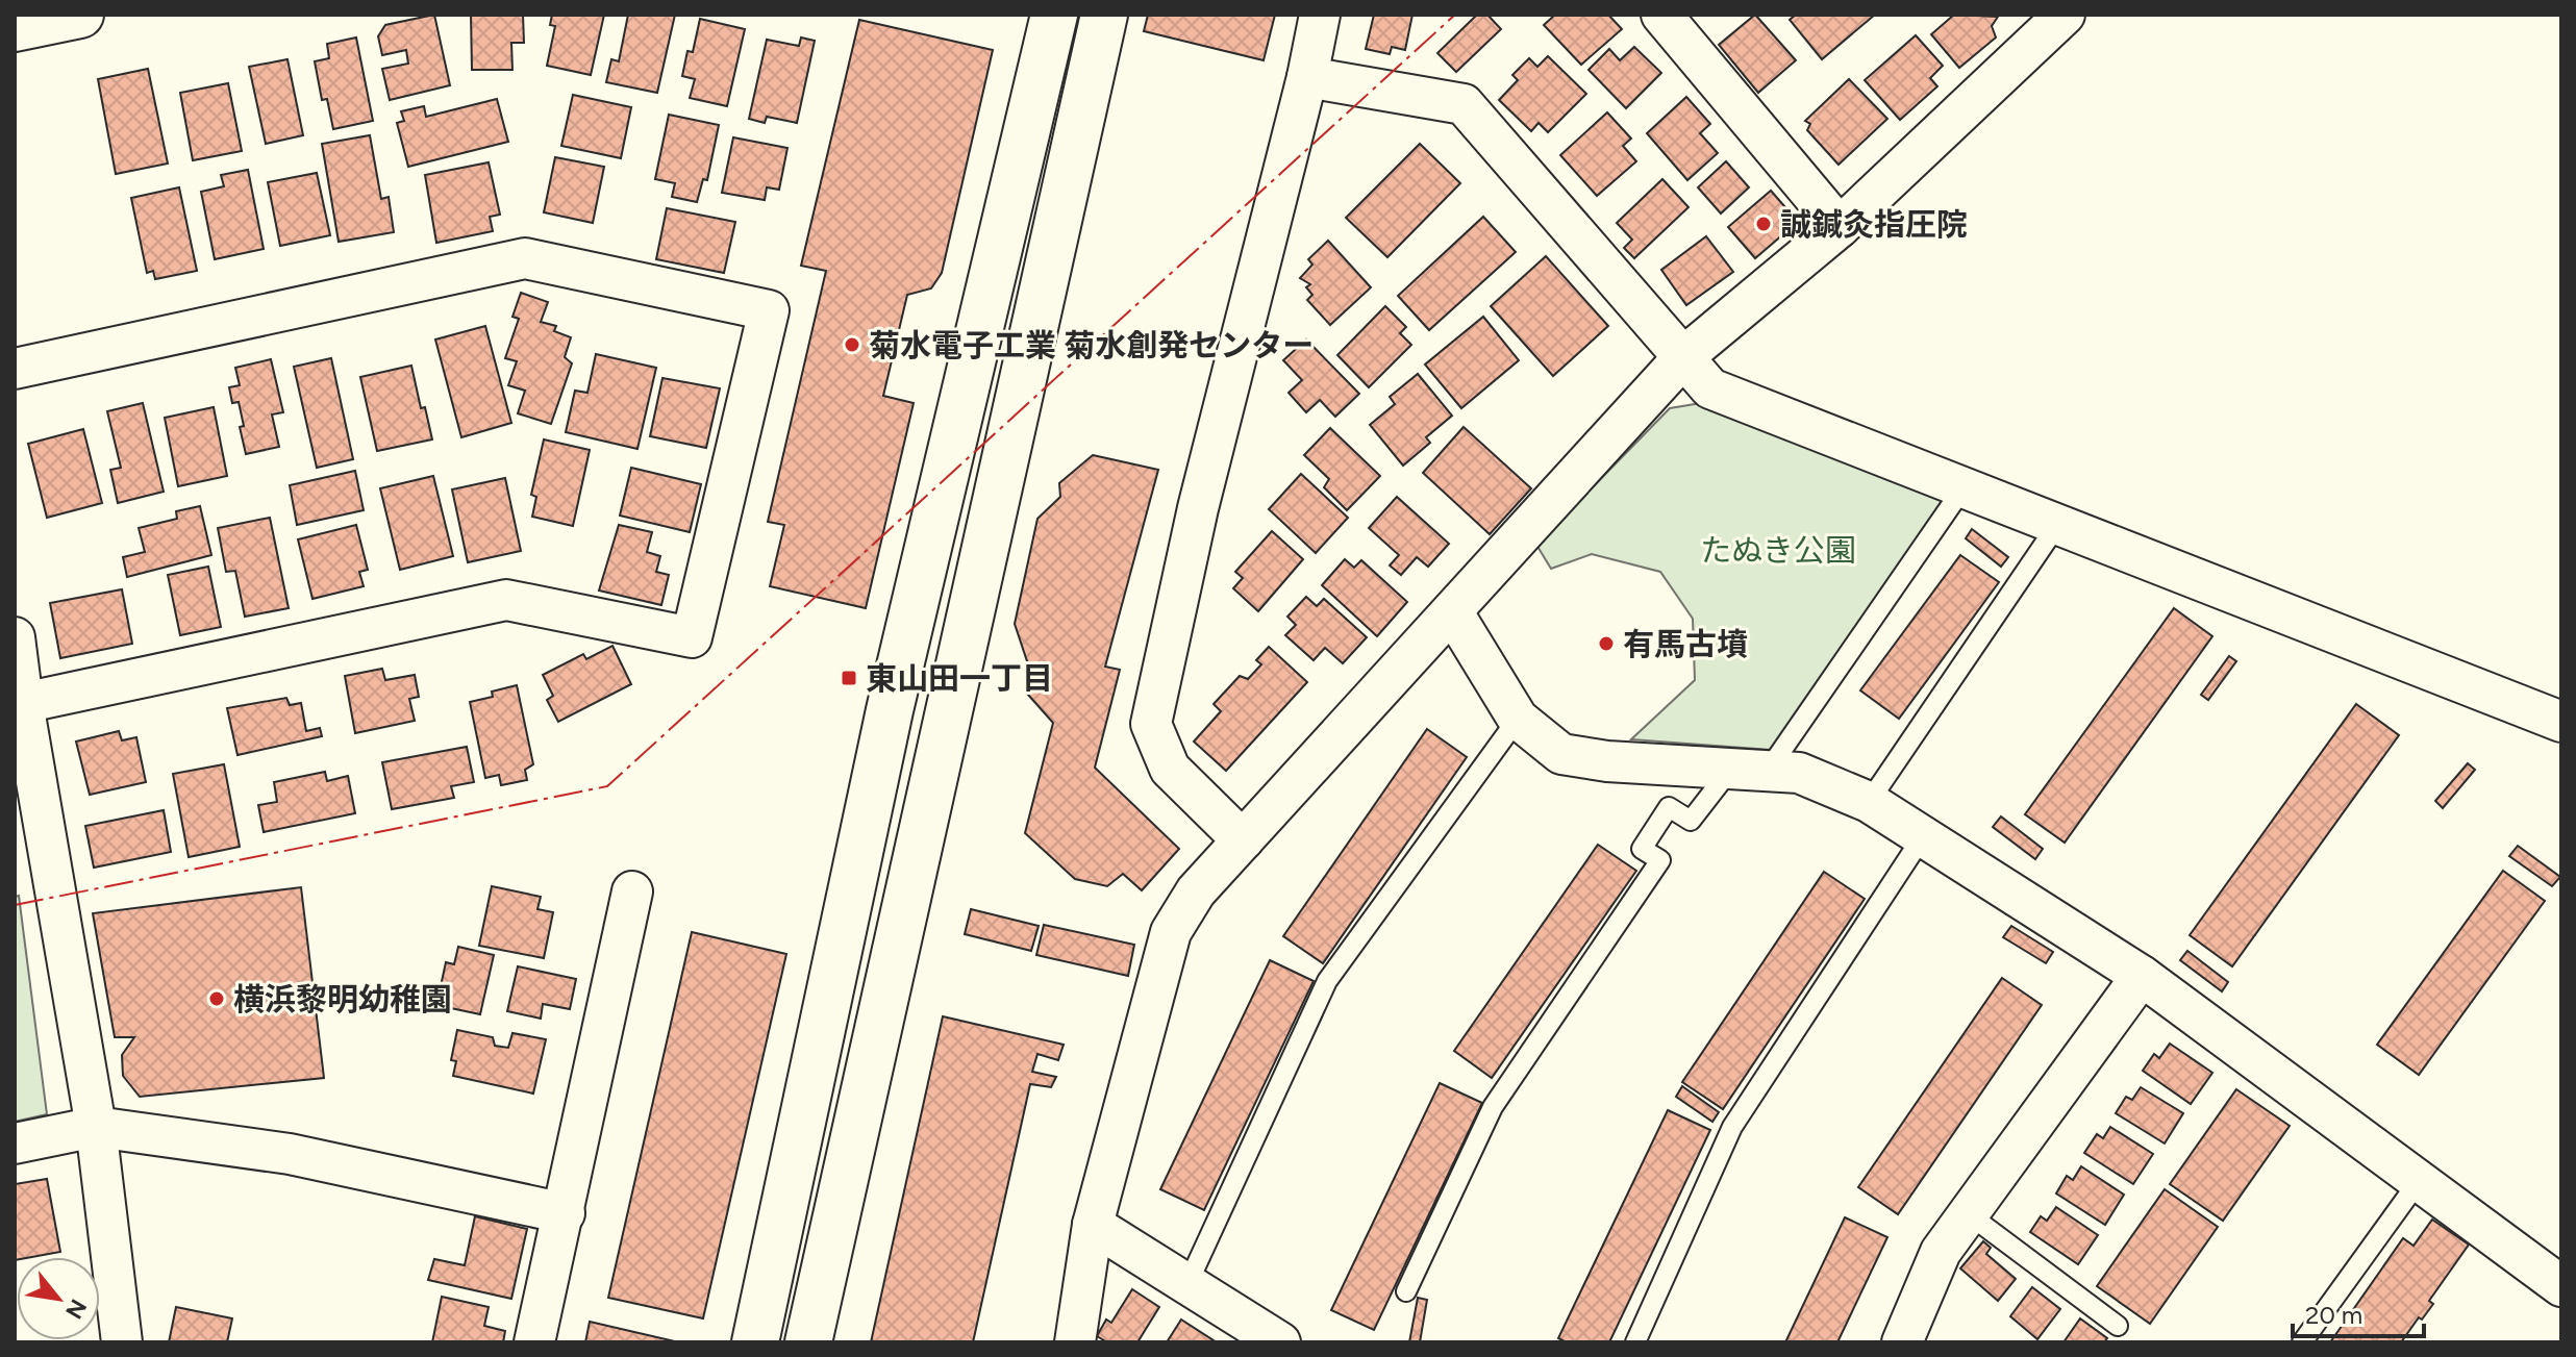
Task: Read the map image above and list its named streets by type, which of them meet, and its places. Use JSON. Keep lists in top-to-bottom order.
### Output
{
  "parks": ["たぬき公園"],
  "places": {
    "other": [
      "誠鍼灸指圧院",
      "菊水電子工業 菊水創発センター",
      "有馬古墳",
      "横浜黎明幼稚園"
    ],
    "transit": ["東山田一丁目"]
  },
  "scale_bar": "20 m",
  "north": "bottom right"
}
